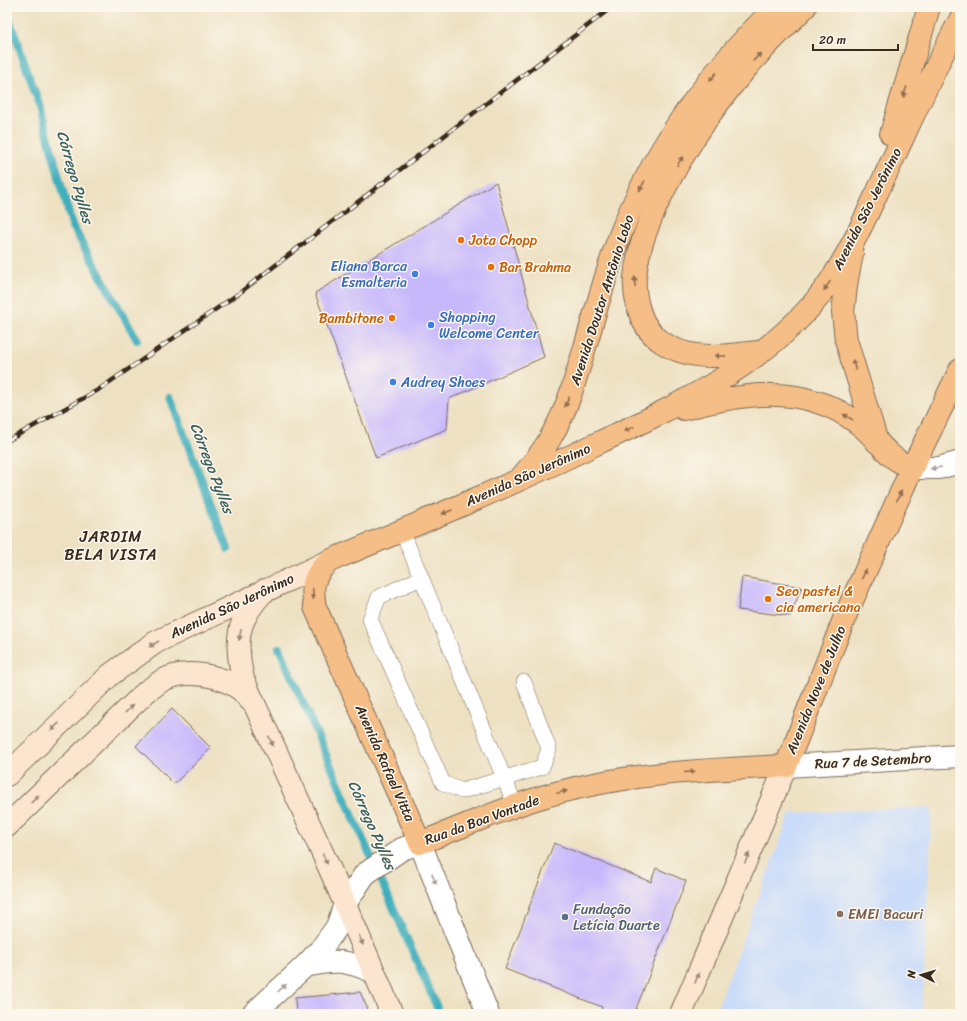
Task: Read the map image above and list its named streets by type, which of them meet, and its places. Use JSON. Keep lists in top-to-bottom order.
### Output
{
  "streets": {
    "main road": [
      "Avenida São Jerônimo",
      "Avenida Doutor Antônio Lobo",
      "Avenida Nove de Julho",
      "Avenida Rafael Vitta",
      "Rua da Boa Vontade"
    ],
    "street": ["Rua 7 de Setembro"]
  },
  "crossings": [
    ["Avenida São Jerônimo", "Avenida Doutor Antônio Lobo"],
    ["Avenida São Jerônimo", "Avenida Rafael Vitta"],
    ["Avenida Nove de Julho", "Rua 7 de Setembro"],
    ["Avenida Nove de Julho", "Rua da Boa Vontade"],
    ["Rua 7 de Setembro", "Rua da Boa Vontade"],
    ["Avenida Rafael Vitta", "Rua da Boa Vontade"]
  ],
  "one_way": [
    "Avenida São Jerônimo",
    "Avenida Doutor Antônio Lobo",
    "Avenida Nove de Julho",
    "Rua da Boa Vontade"
  ],
  "districts": ["JARDIM BELA VISTA"],
  "water": ["Córrego Pylles"],
  "places": [
    "Jota Chopp",
    "Bar Brahma",
    "Eliana Barca Esmalteria",
    "Bambitone",
    "Shopping Welcome Center",
    "Audrey Shoes",
    "Seo pastel & cia americana",
    "EMEI Bacuri",
    "Fundação Letícia Duarte"
  ],
  "scale_bar": "20 m",
  "north": "left"
}
